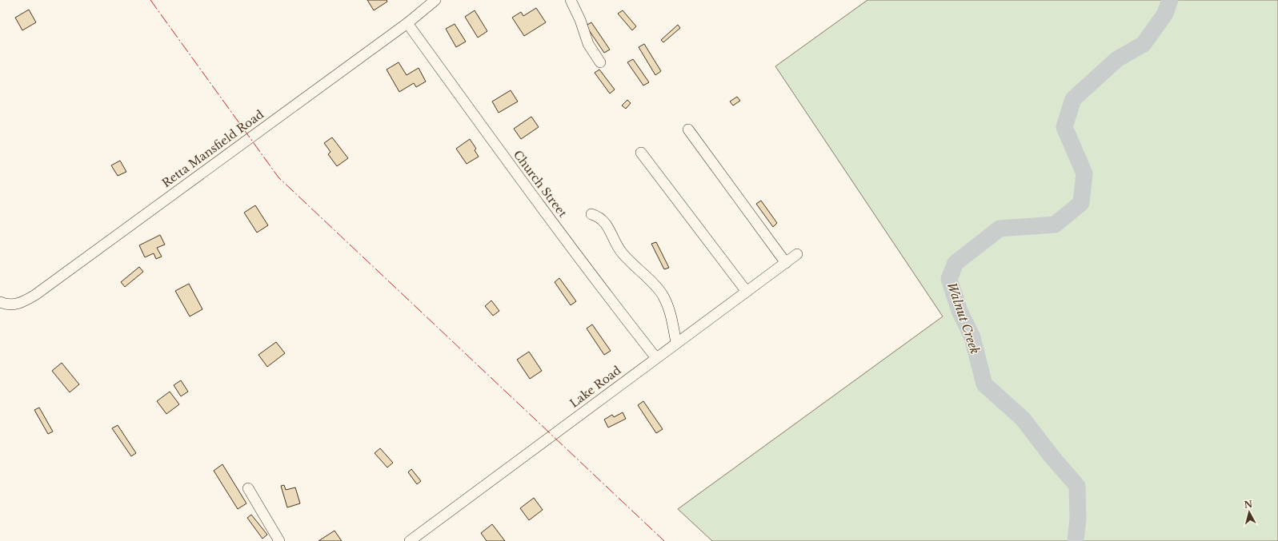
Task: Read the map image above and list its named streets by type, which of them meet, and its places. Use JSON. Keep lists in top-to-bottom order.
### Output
{
  "streets": {
    "street": ["Retta Mansfield Road", "Church Street", "Lake Road"]
  },
  "crossings": [
    ["Retta Mansfield Road", "Church Street"],
    ["Church Street", "Lake Road"]
  ],
  "water": ["Walnut Creek"],
  "north": "top"
}
